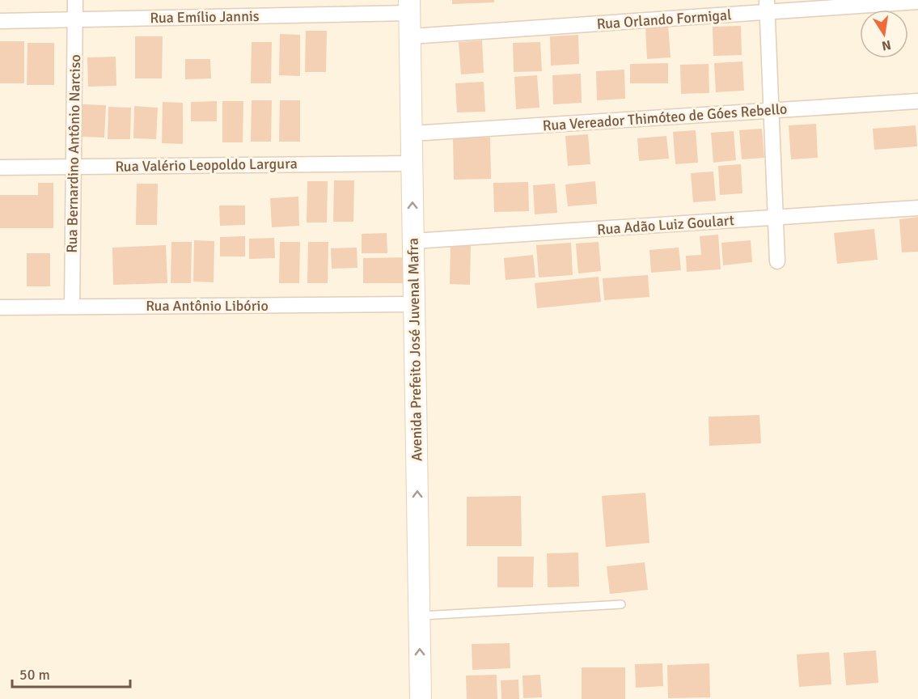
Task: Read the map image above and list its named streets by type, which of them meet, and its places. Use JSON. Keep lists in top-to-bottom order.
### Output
{
  "streets": {
    "main road": ["Avenida Prefeito José Juvenal Mafra"],
    "street": [
      "Rua Emílio Jannis",
      "Rua Orlando Formigal",
      "Rua Vereador Thimóteo de Góes Rebello",
      "Rua Bernardino Antônio Narciso",
      "Rua Valério Leopoldo Largura",
      "Rua Adão Luiz Goulart",
      "Rua Antônio Libório"
    ]
  },
  "crossings": [
    ["Rua Emílio Jannis", "Rua Bernardino Antônio Narciso"],
    ["Rua Emílio Jannis", "Avenida Prefeito José Juvenal Mafra"],
    ["Rua Orlando Formigal", "Avenida Prefeito José Juvenal Mafra"],
    ["Rua Vereador Thimóteo de Góes Rebello", "Avenida Prefeito José Juvenal Mafra"],
    ["Rua Bernardino Antônio Narciso", "Rua Valério Leopoldo Largura"],
    ["Rua Bernardino Antônio Narciso", "Rua Antônio Libório"],
    ["Rua Valério Leopoldo Largura", "Avenida Prefeito José Juvenal Mafra"],
    ["Rua Adão Luiz Goulart", "Avenida Prefeito José Juvenal Mafra"],
    ["Rua Antônio Libório", "Avenida Prefeito José Juvenal Mafra"]
  ],
  "one_way": ["Avenida Prefeito José Juvenal Mafra"],
  "scale_bar": "50 m",
  "north": "bottom"
}
